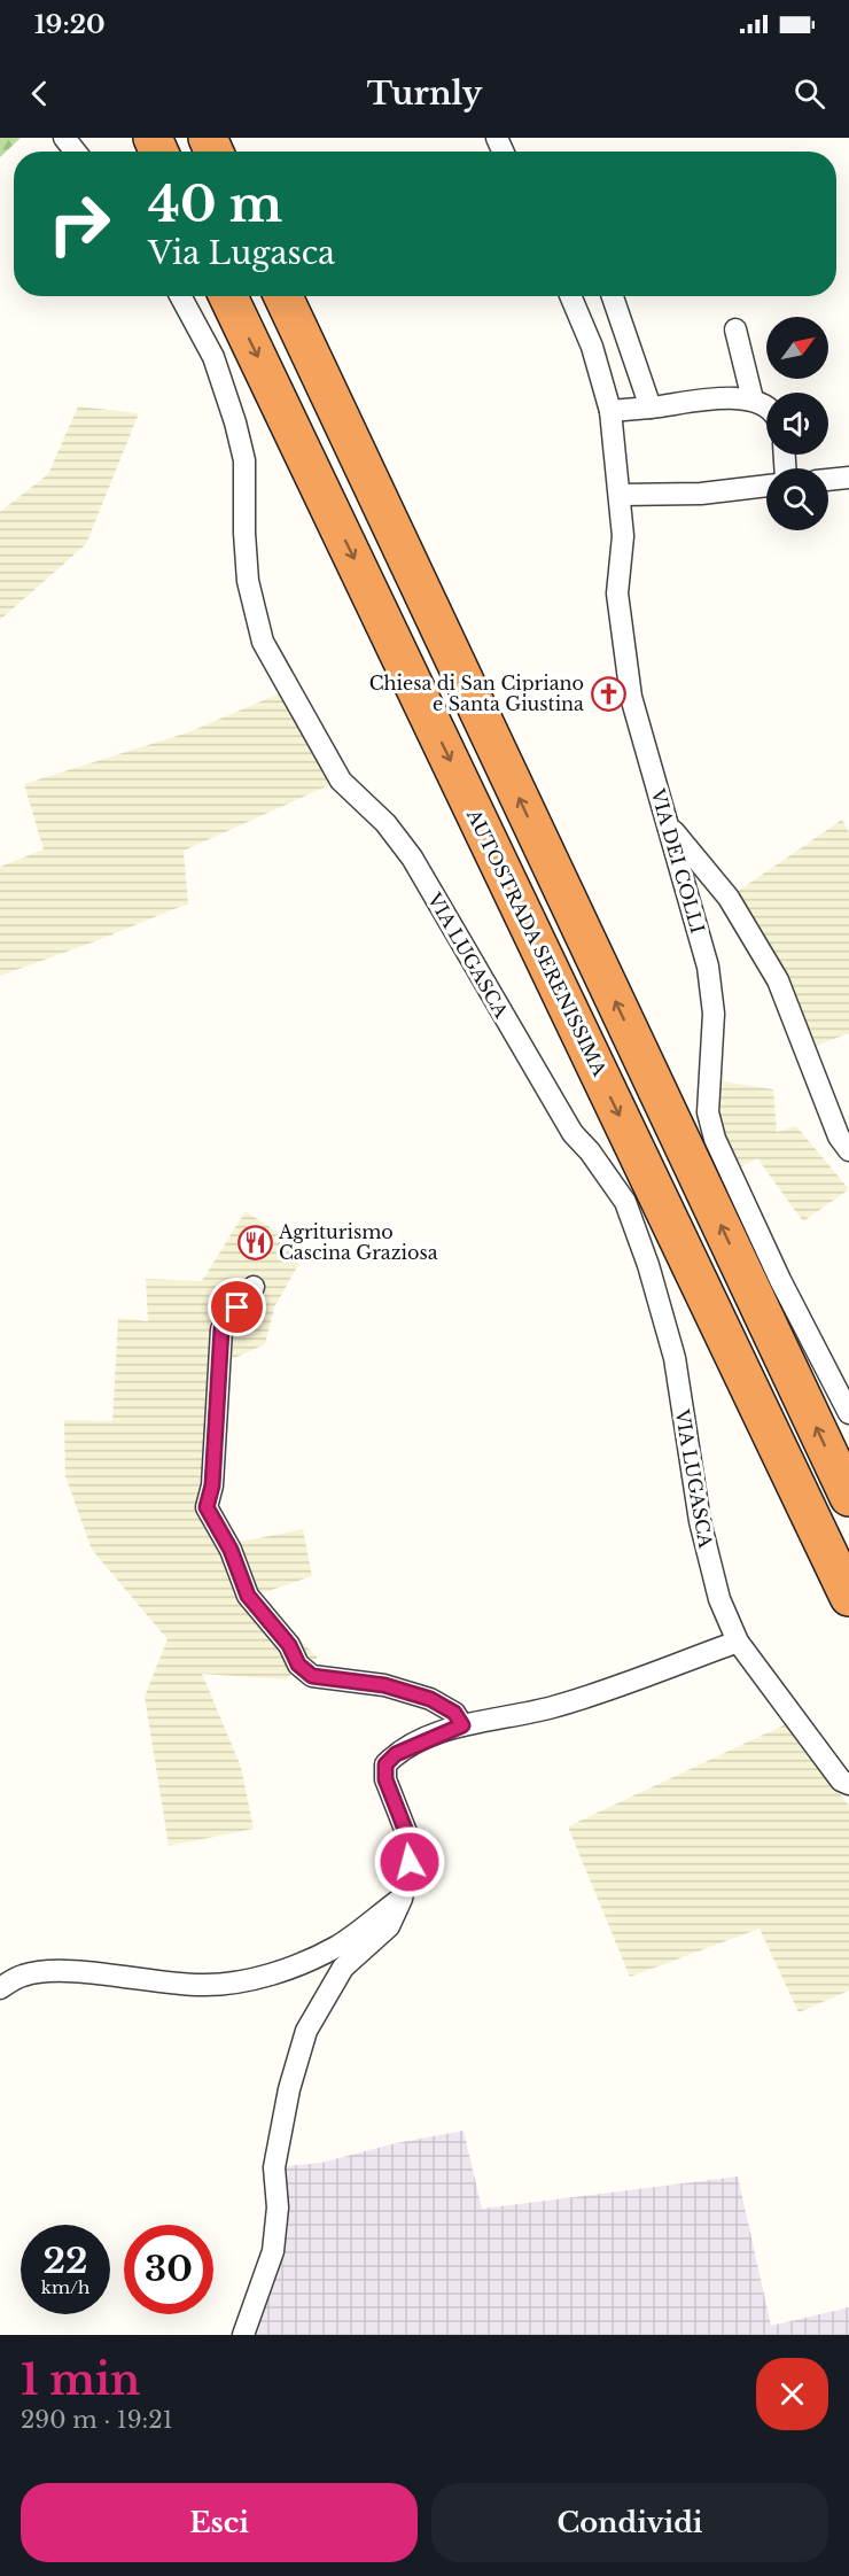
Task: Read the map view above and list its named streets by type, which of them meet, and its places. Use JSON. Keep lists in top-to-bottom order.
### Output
{
  "streets": {
    "highway": ["AUTOSTRADA SERENISSIMA"],
    "street": ["VIA DEI COLLI", "VIA LUGASCA"]
  },
  "places": {
    "church": ["Chiesa di San Cipriano e Santa Giustina"],
    "restaurant": ["Agriturismo Cascina Graziosa"]
  },
  "north": "top right",
  "page": {
    "status": "19:20",
    "header": "Turnly",
    "turn": ["40 m", "Via Lugasca"],
    "speed": "22 km/h",
    "limit": "30",
    "heading": ["1 min", "290 m · 19:21"],
    "buttons": ["Esci", "Condividi"]
  }
}
